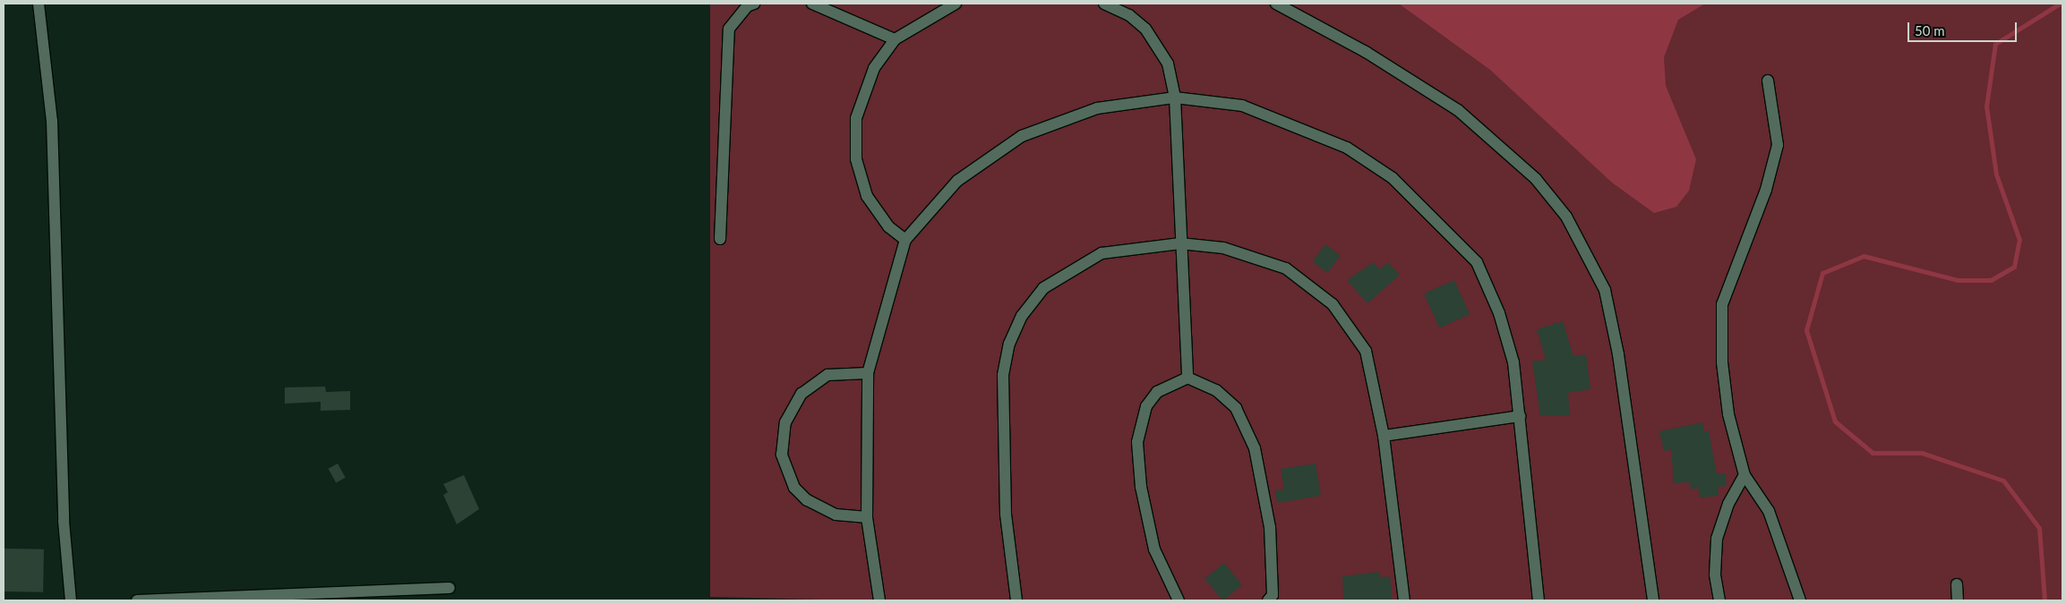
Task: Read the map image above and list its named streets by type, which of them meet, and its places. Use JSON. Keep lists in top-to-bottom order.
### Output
{
  "scale_bar": "50 m"
}
